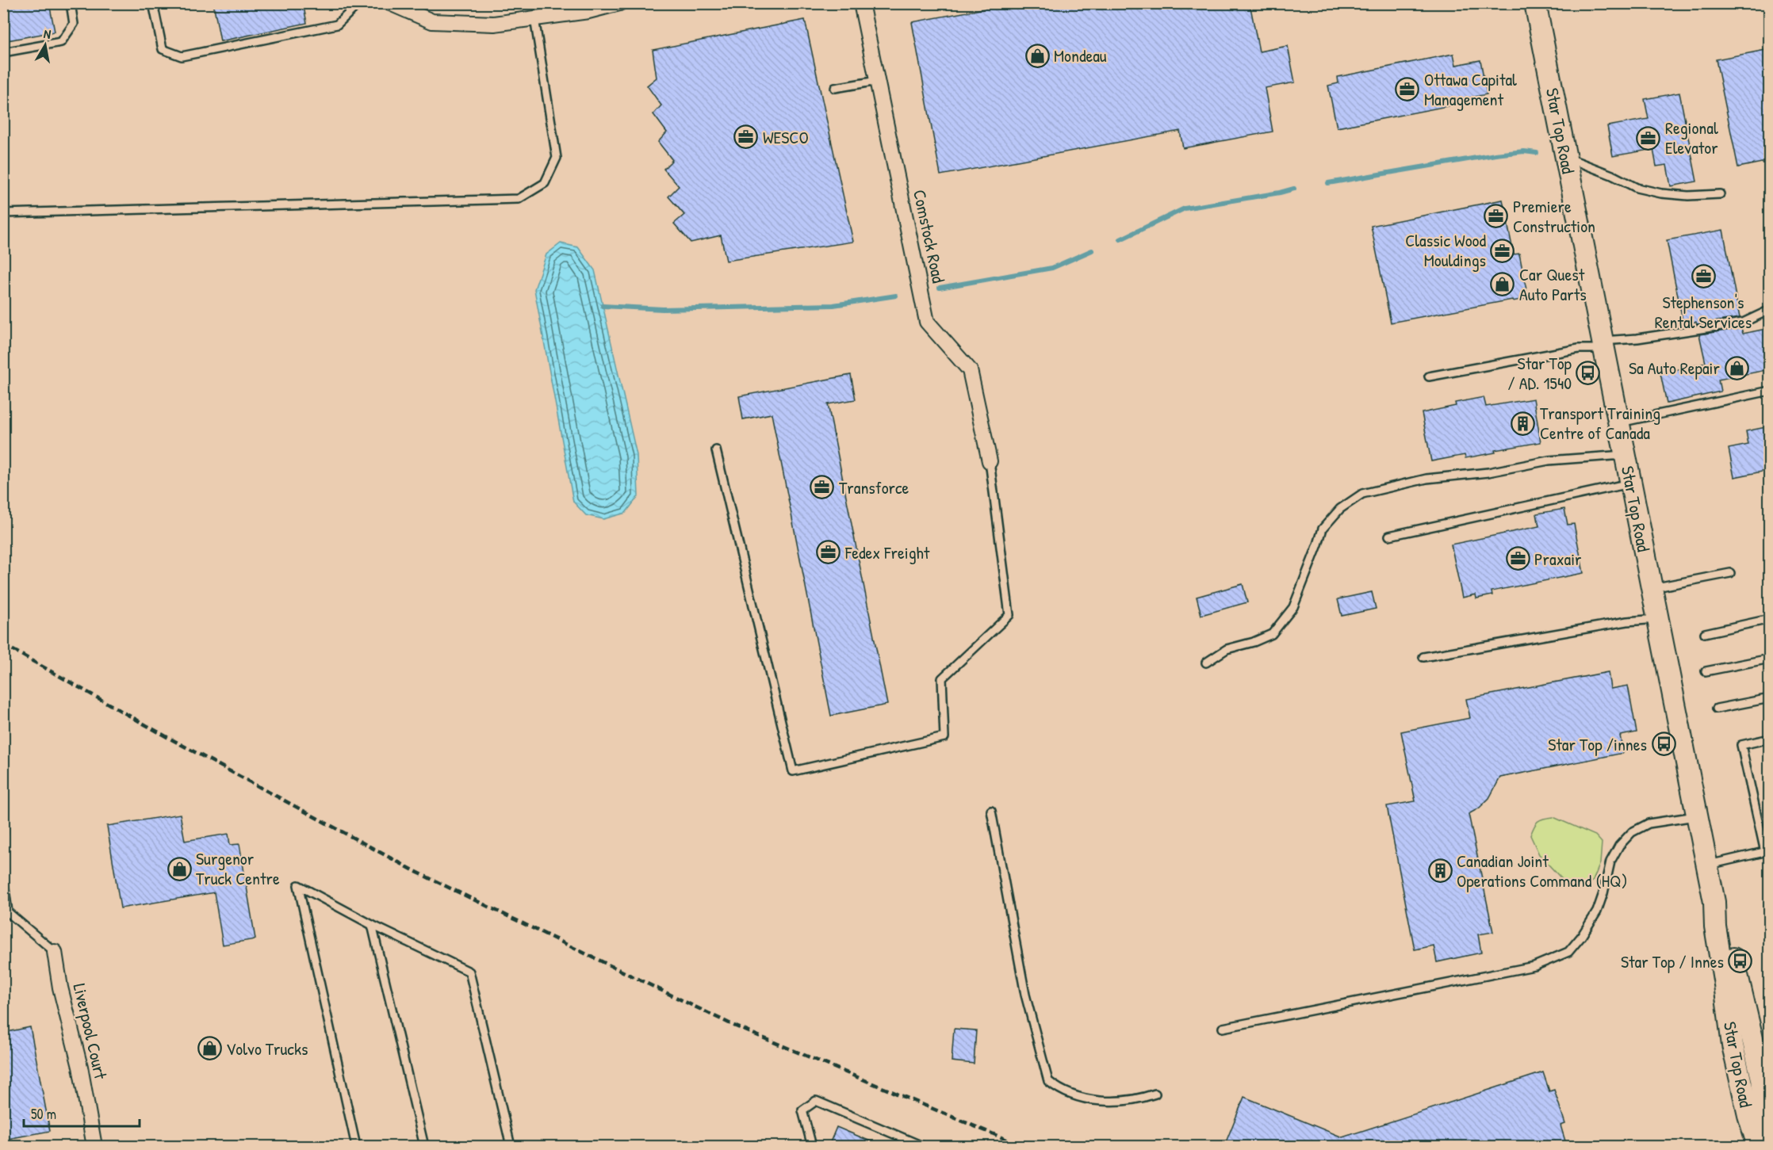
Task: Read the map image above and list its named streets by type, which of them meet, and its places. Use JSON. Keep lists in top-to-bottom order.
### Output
{
  "streets": {
    "street": ["Star Top Road", "Comstock Road", "Liverpool Court"]
  },
  "places": {
    "shop": [
      "Mondeau",
      "Car Quest Auto Parts",
      "Sa Auto Repair",
      "Surgenor Truck Centre",
      "Volvo Trucks"
    ],
    "office": [
      "Ottawa Capital Management",
      "WESCO",
      "Regional Elevator",
      "Premiere Construction",
      "Classic Wood Mouldings",
      "Stephenson's Rental Services",
      "Transforce",
      "Fedex Freight",
      "Praxair"
    ],
    "bus stop": ["Star Top / AD. 1540", "Star Top /innes", "Star Top / Innes"],
    "building": ["Transport Training Centre of Canada", "Canadian Joint Operations Command (HQ)"]
  },
  "scale_bar": "50 m",
  "north": "top"
}
